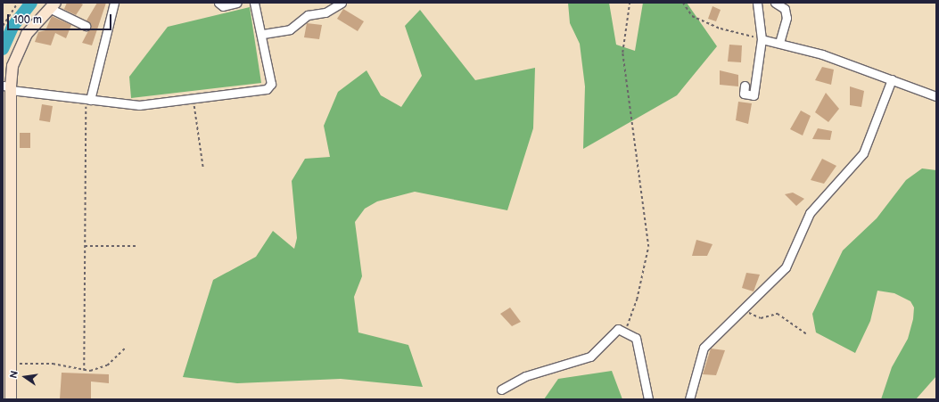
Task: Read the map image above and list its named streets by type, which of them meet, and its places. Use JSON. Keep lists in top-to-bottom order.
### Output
{
  "scale_bar": "100 m",
  "north": "left"
}
